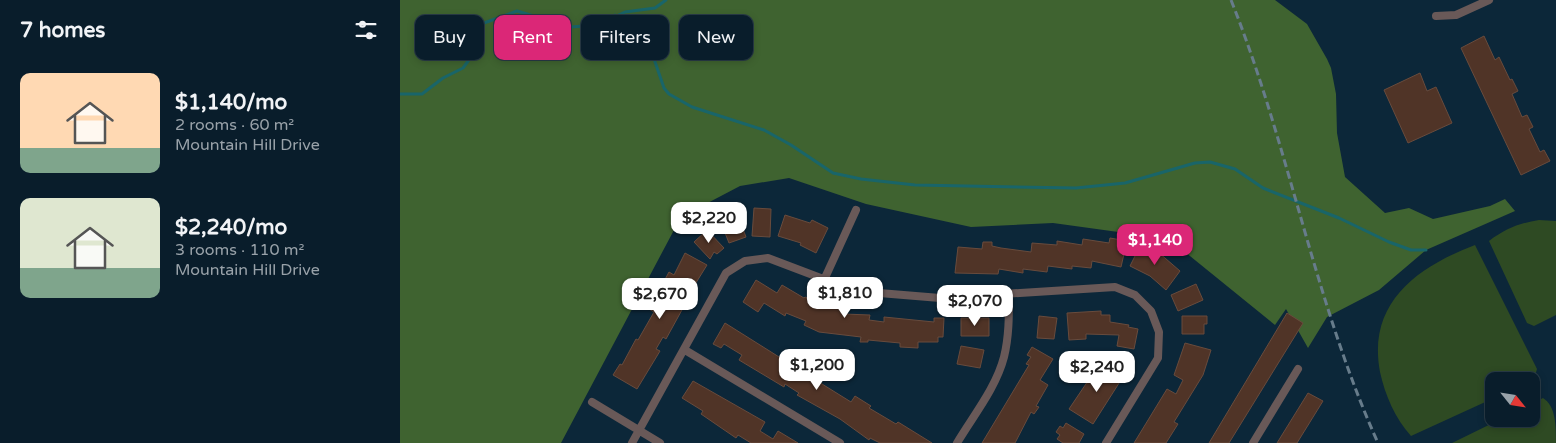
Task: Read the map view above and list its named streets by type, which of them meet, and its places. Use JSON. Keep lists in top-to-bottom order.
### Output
{
  "north": "bottom right",
  "page": {
    "heading": "7 homes",
    "chip": [
      "Buy",
      "Rent",
      "Filters",
      "New"
    ],
    "list": [
      {
        "name": "$1,140/mo",
        "note": "2 rooms · 60 m² · Mountain Hill Drive"
      },
      {
        "name": "$2,240/mo",
        "note": "3 rooms · 110 m² · Mountain Hill Drive"
      }
    ],
    "price": [
      "$2,220",
      "$1,140",
      "$1,810",
      "$2,670",
      "$2,070",
      "$1,200",
      "$2,240"
    ]
  }
}
